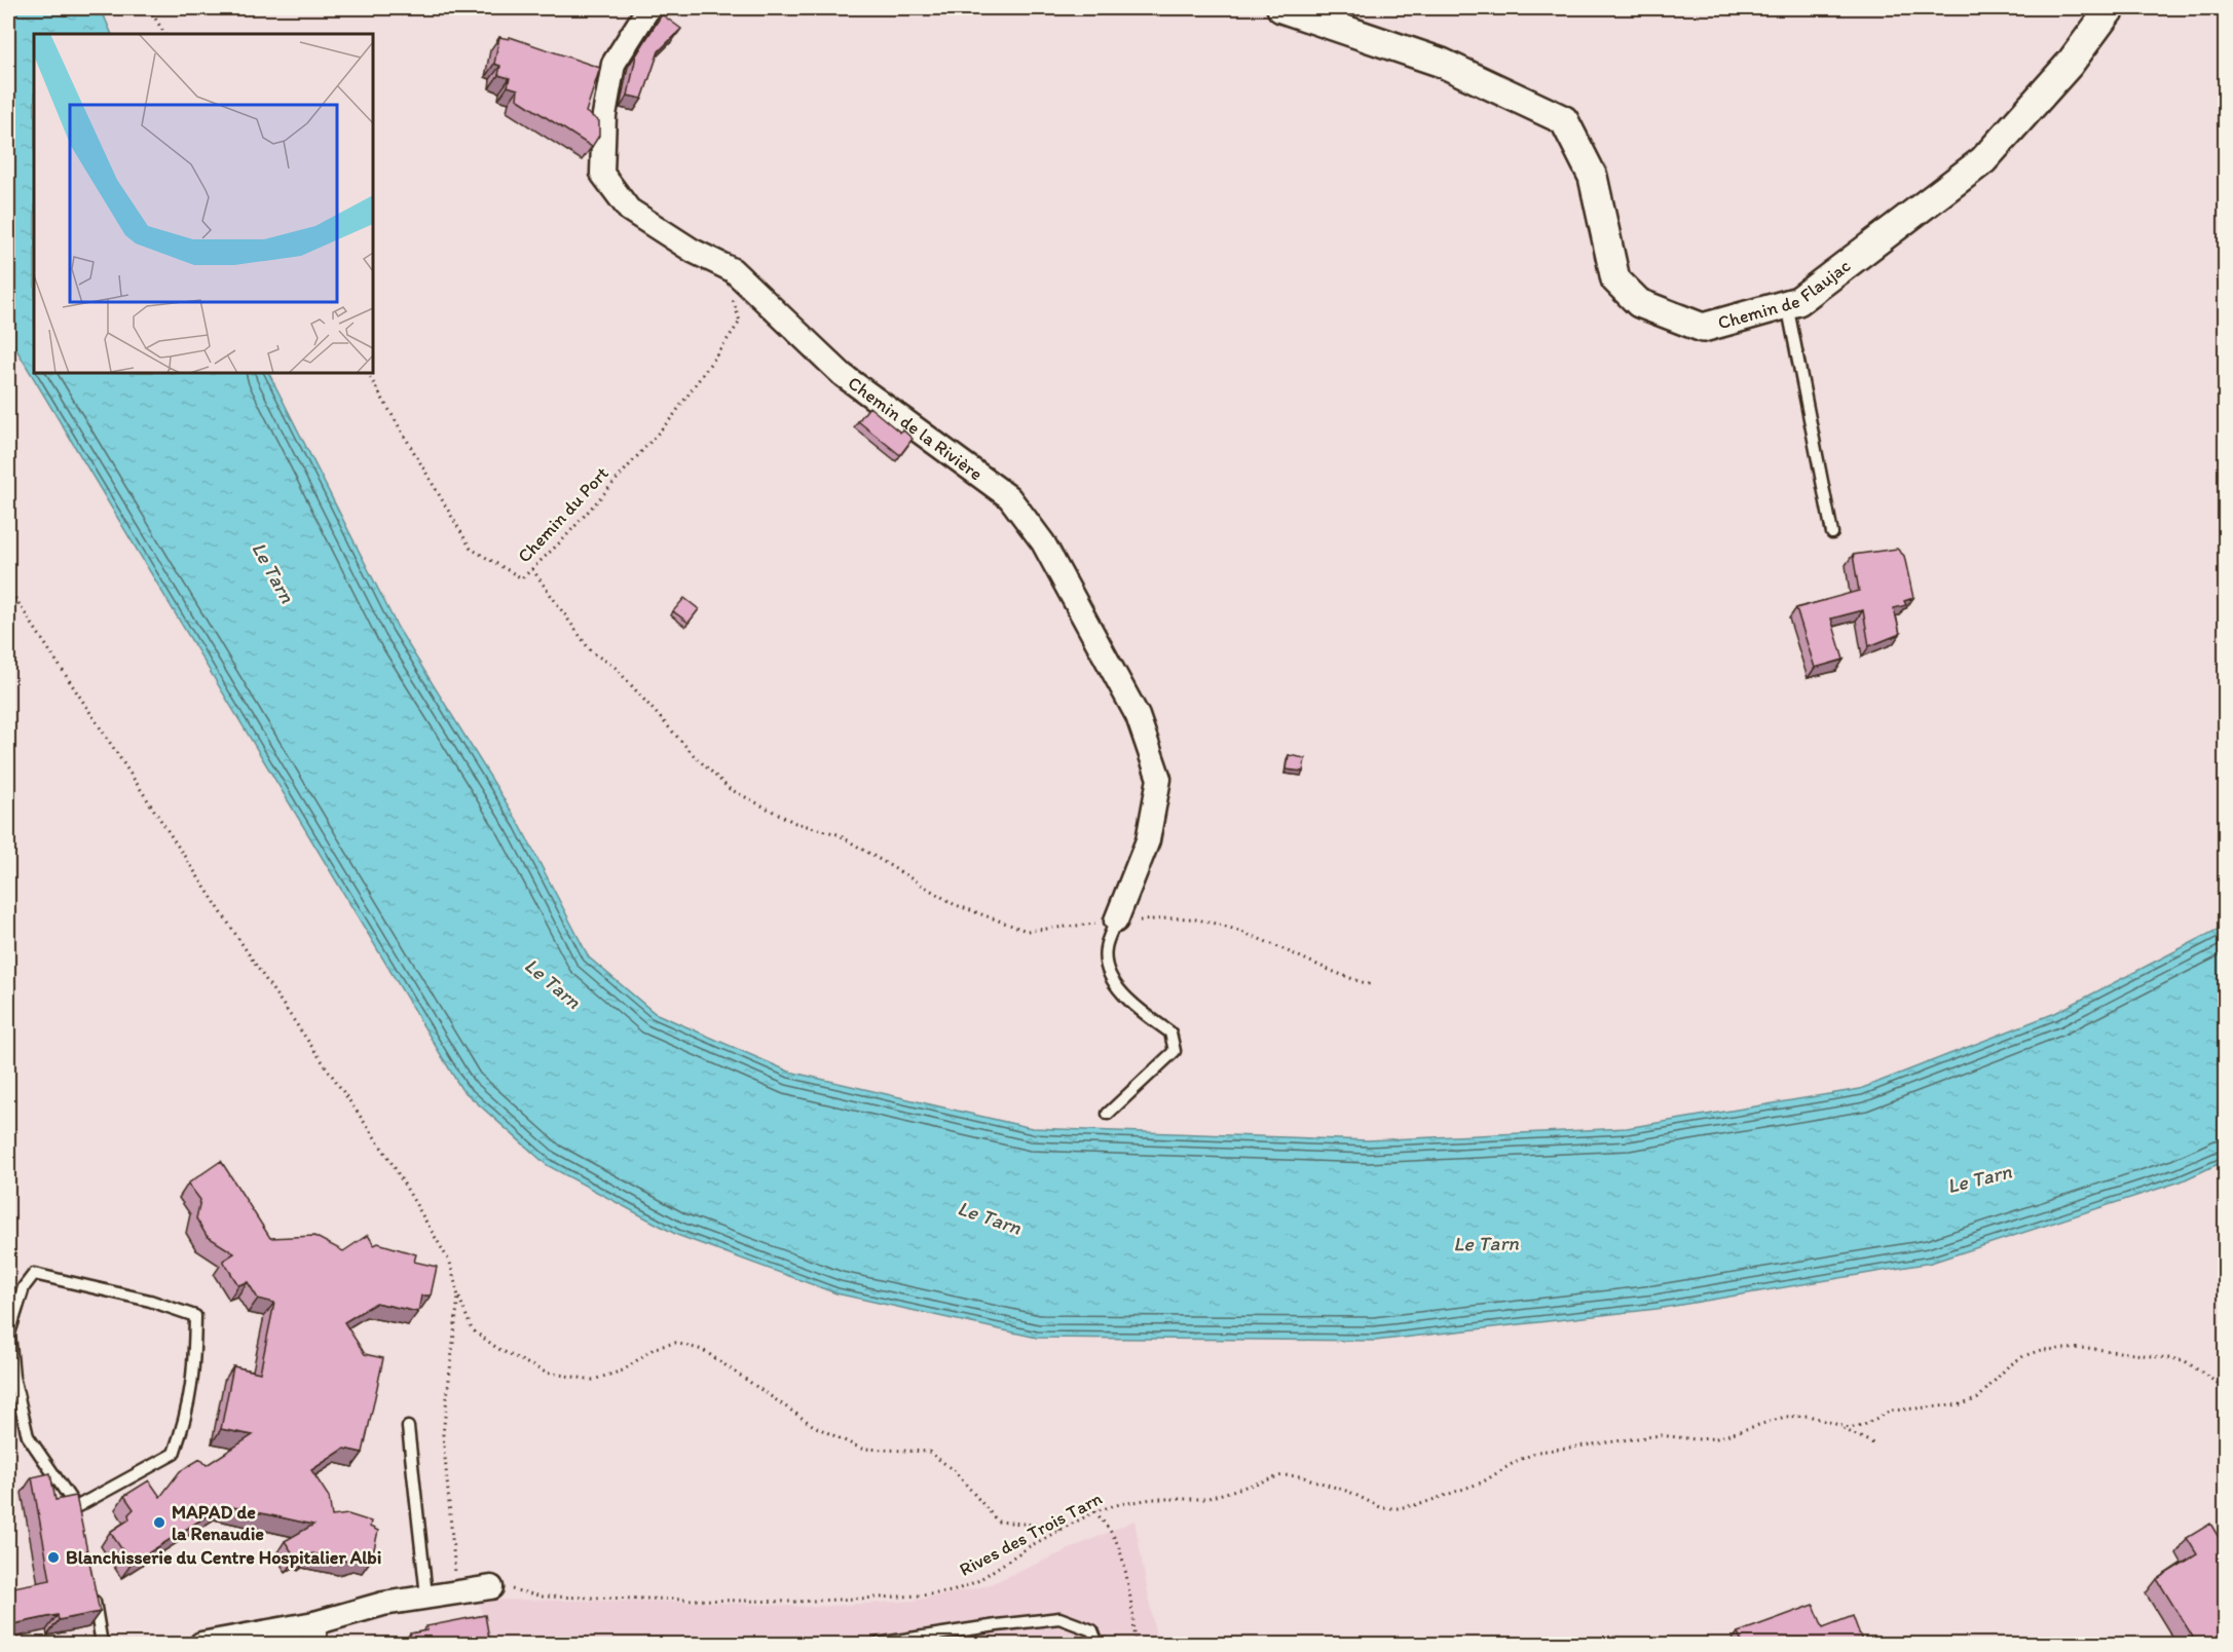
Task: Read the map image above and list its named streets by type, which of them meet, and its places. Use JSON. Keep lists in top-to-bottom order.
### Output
{
  "streets": {
    "street": ["Chemin de Flaujac", "Chemin de la Rivière"],
    "path": ["Chemin du Port", "Rives des Trois Tarn"]
  },
  "water": ["Le Tarn"],
  "places": ["MAPAD de la Renaudie", "Blanchisserie du Centre Hospitalier Albi"]
}
